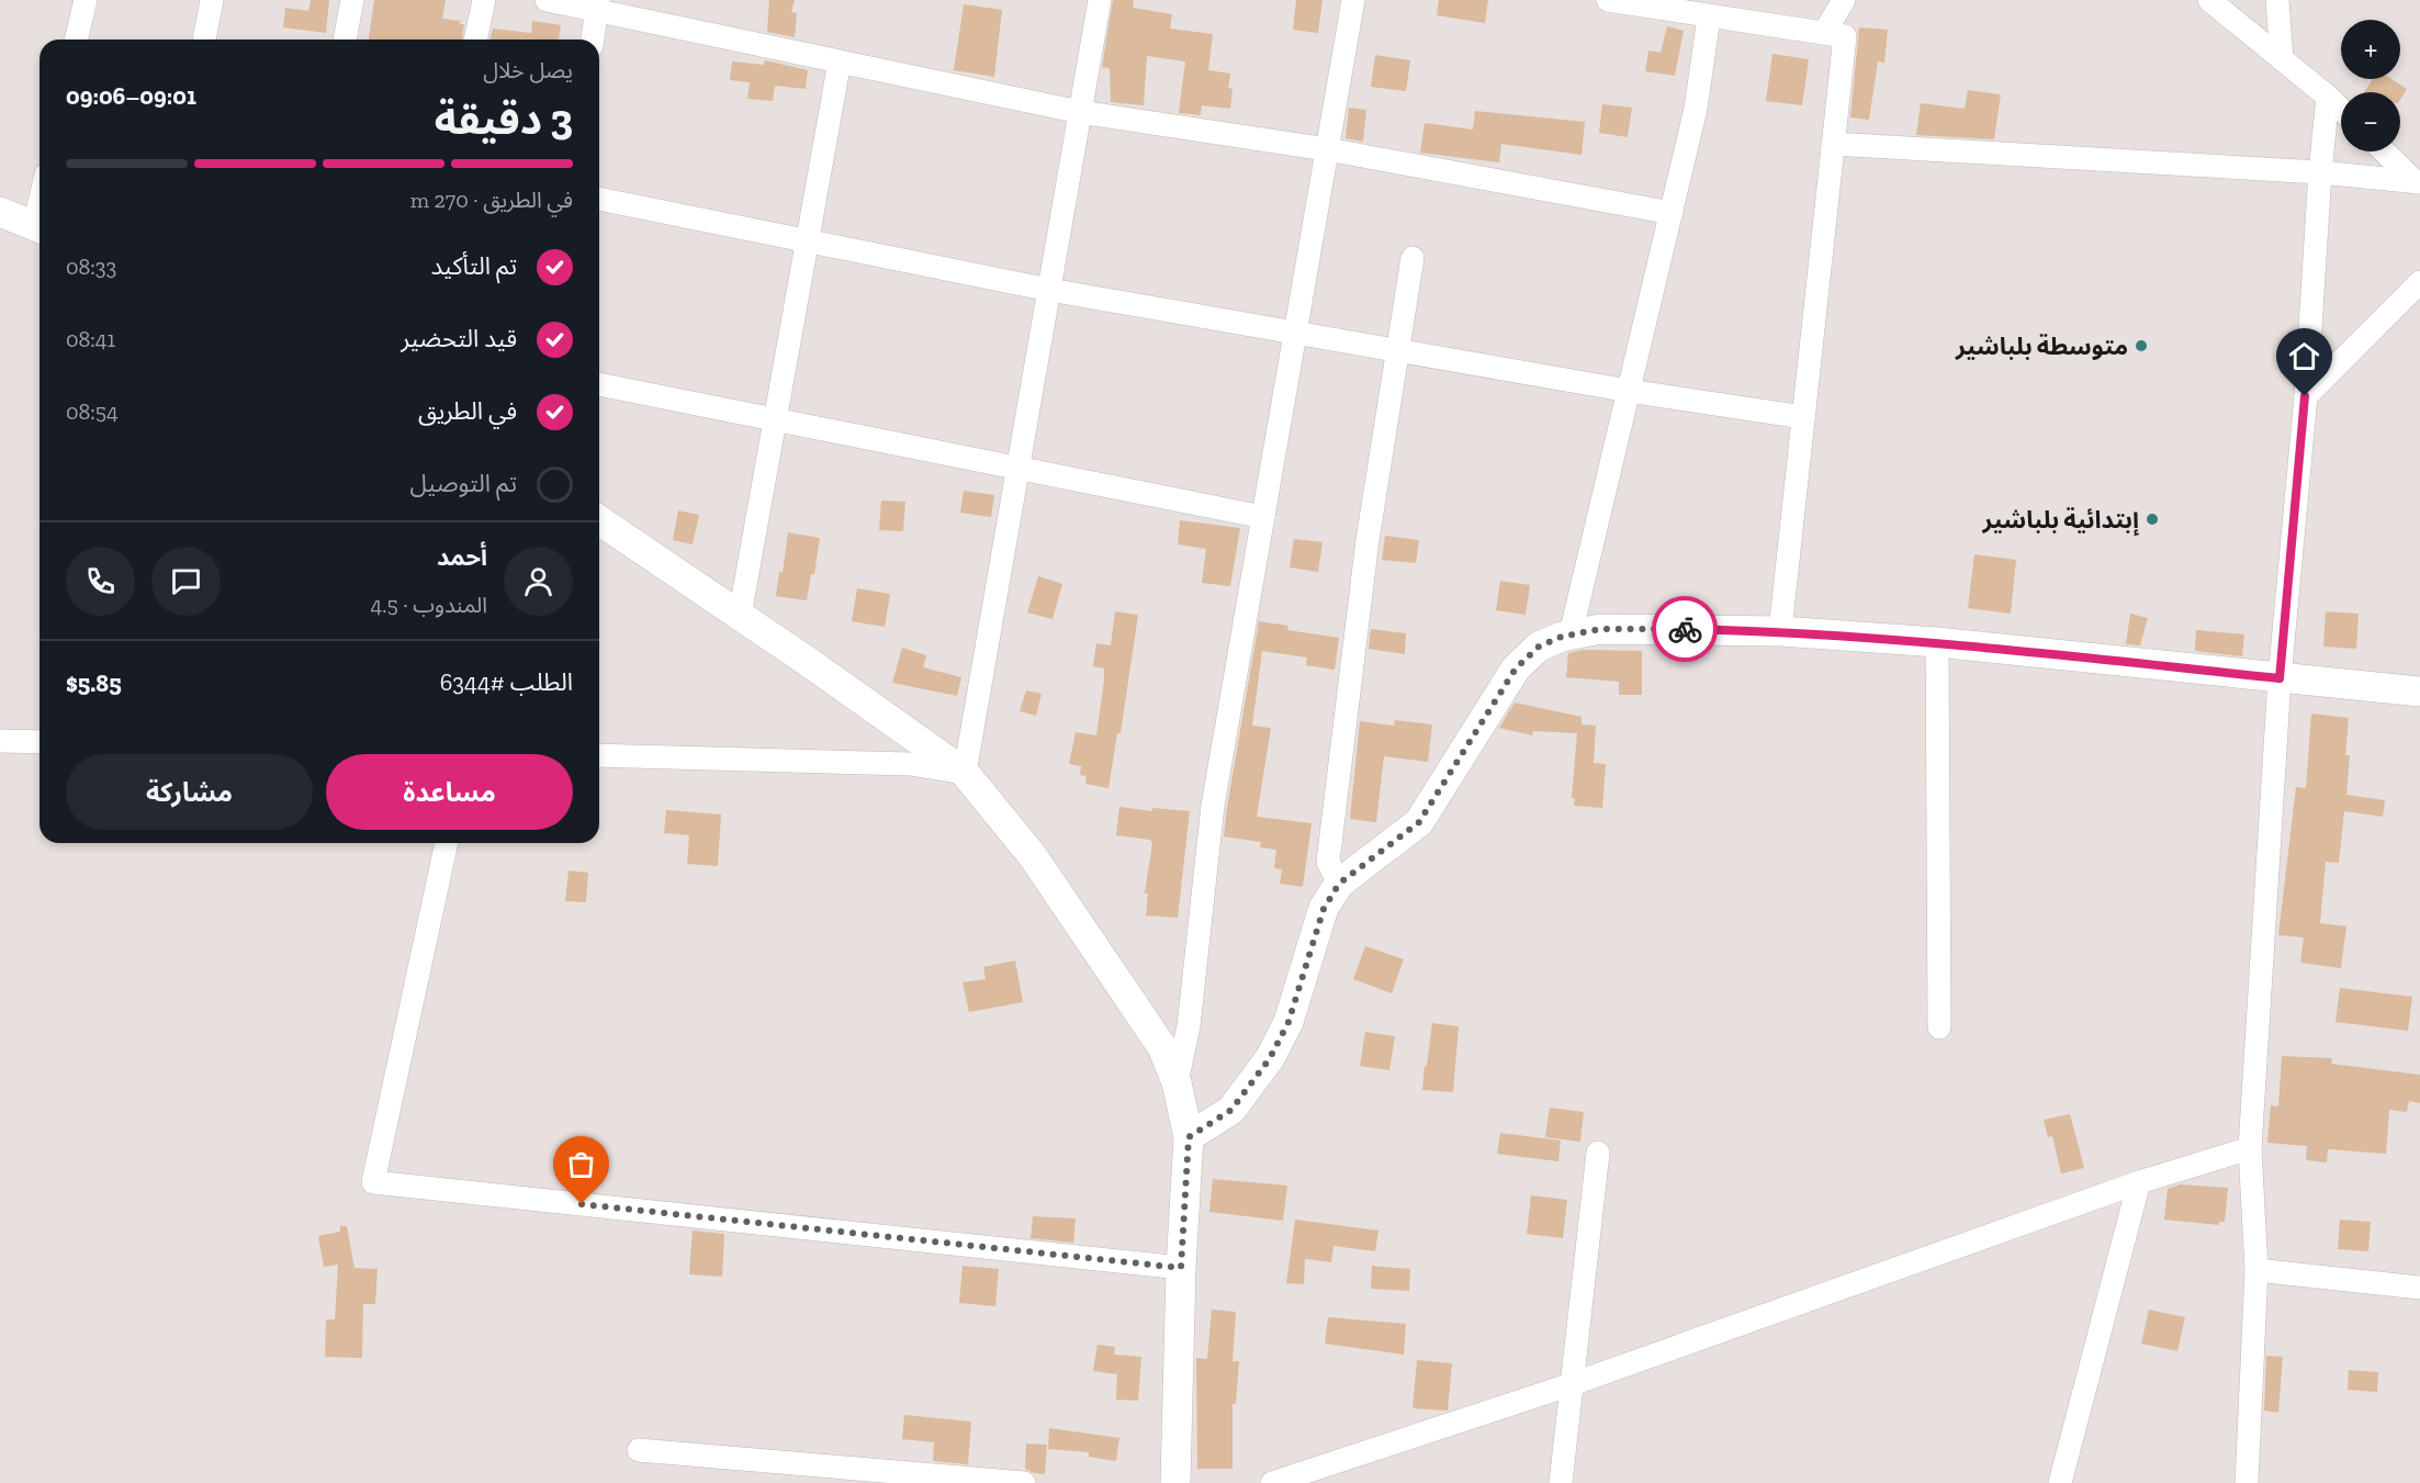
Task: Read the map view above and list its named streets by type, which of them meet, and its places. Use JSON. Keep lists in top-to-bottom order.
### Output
{
  "places": ["متوسطة بلباشير", "إبتدائية بلباشير"],
  "page": {
    "map_buttons": ["+", "−"],
    "heading": ["3 دقيقة", "يصل خلال", "09:01–09:06"],
    "panel": [
      "أحمد",
      "المندوب · 4.5",
      "الطلب #6344",
      "$5.85"
    ],
    "bar": "في الطريق · 270 m",
    "list": [
      ["تم التأكيد", "08:33"],
      ["قيد التحضير", "08:41"],
      ["في الطريق", "08:54"],
      "تم التوصيل"
    ],
    "buttons": ["مساعدة", "مشاركة"]
  }
}
